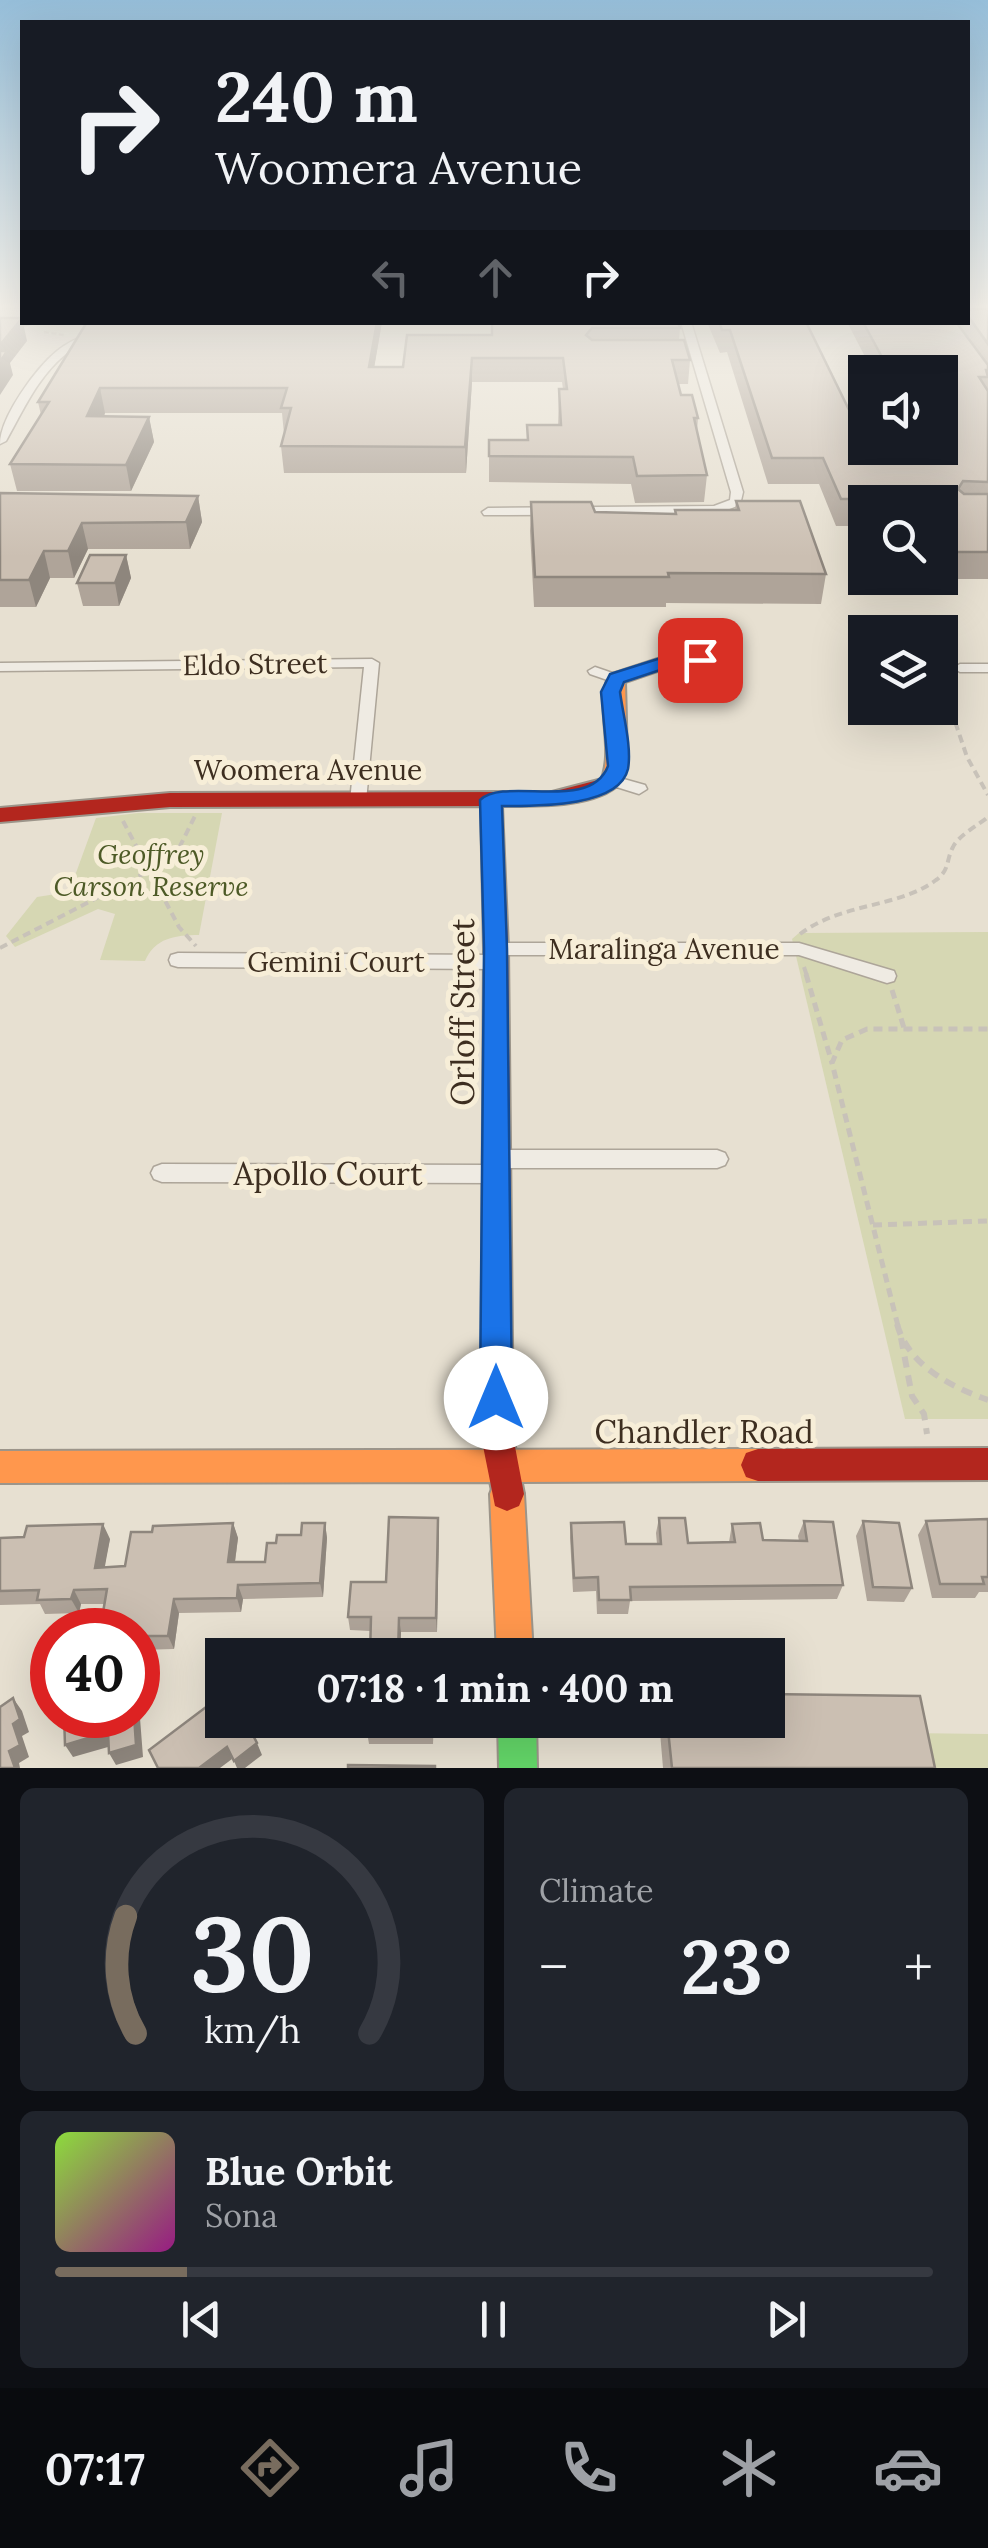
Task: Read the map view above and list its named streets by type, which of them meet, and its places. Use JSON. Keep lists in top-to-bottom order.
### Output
{
  "streets": {
    "main road": ["Woomera Avenue", "Orloff Street", "Chandler Road"],
    "street": [
      "Eldo Street",
      "Maralinga Avenue",
      "Gemini Court",
      "Apollo Court"
    ]
  },
  "crossings": [
    ["Eldo Street", "Woomera Avenue"],
    ["Woomera Avenue", "Orloff Street"],
    ["Maralinga Avenue", "Gemini Court"],
    ["Maralinga Avenue", "Orloff Street"],
    ["Gemini Court", "Orloff Street"],
    ["Orloff Street", "Apollo Court"],
    ["Orloff Street", "Chandler Road"]
  ],
  "parks": ["Geoffrey Carson Reserve"],
  "page": {
    "turn": ["240 m", "Woomera Avenue"],
    "limit": "40",
    "trip": "07:18 · 1 min · 400 m",
    "tile": "Climate",
    "heat": ["−", "23°", "+"],
    "song": ["Blue Orbit", "Sona"],
    "tabs": "07:17",
    "gauge": ["30", "km/h"]
  }
}
